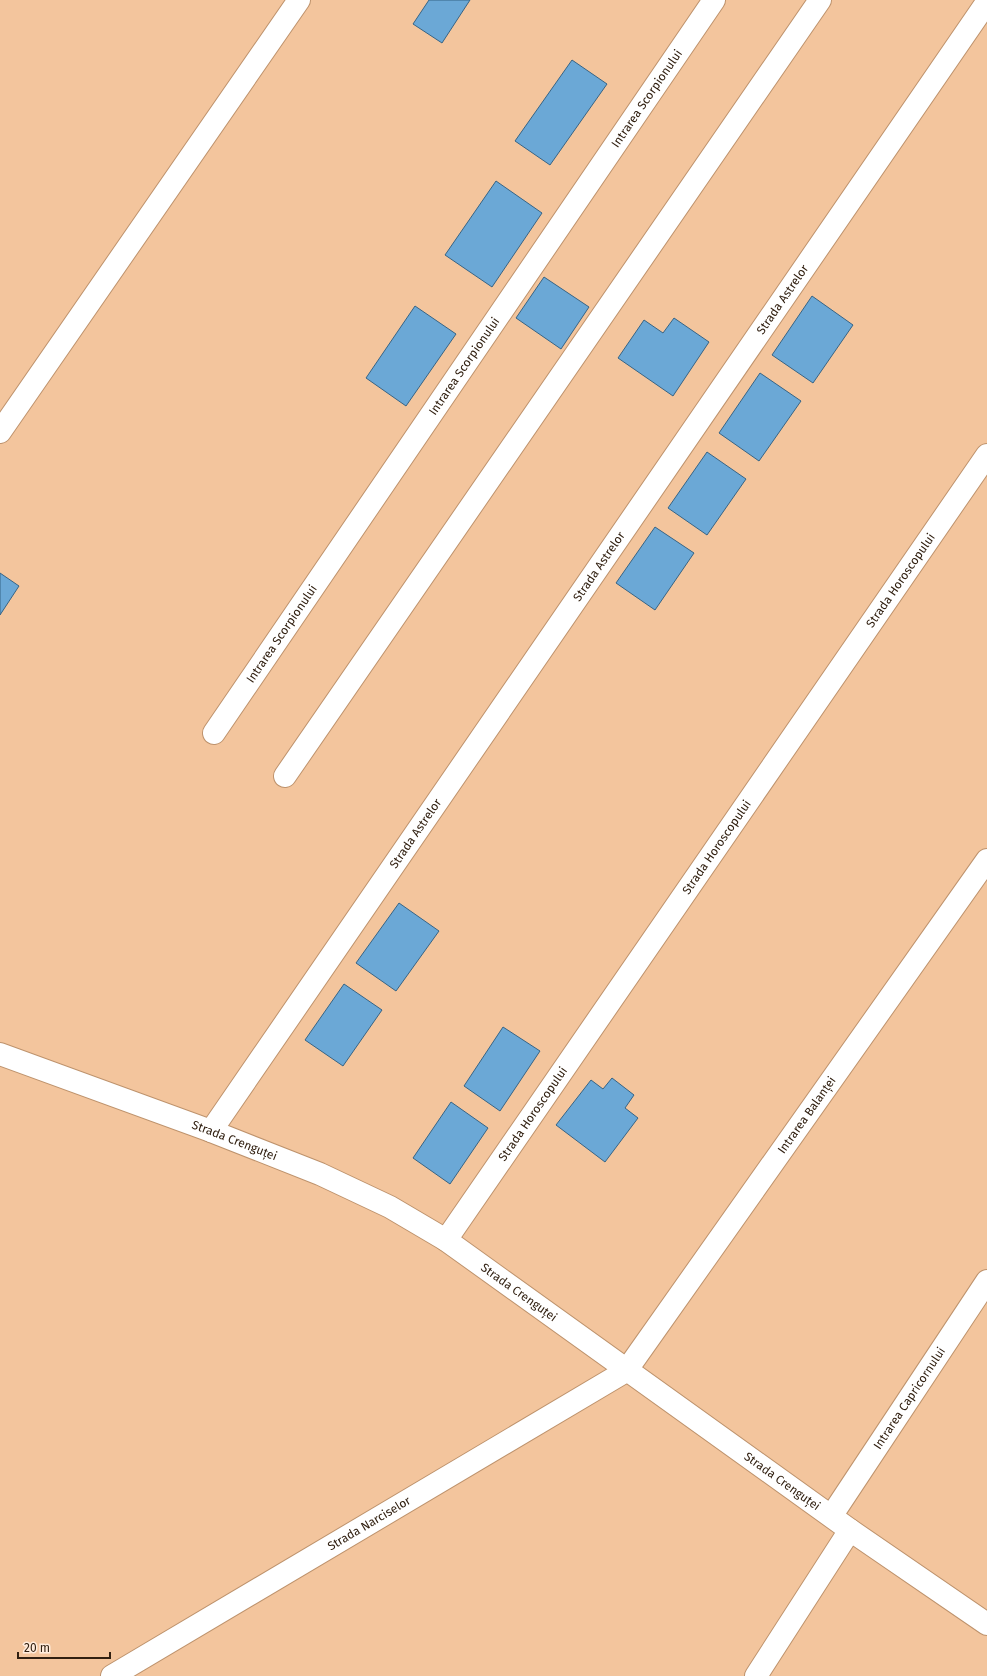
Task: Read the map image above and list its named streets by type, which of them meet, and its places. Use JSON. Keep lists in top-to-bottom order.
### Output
{
  "streets": {
    "street": [
      "Intrarea Scorpionului",
      "Strada Astrelor",
      "Strada Horoscopului",
      "Intrarea Balanței",
      "Strada Crenguței",
      "Intrarea Capricornului",
      "Strada Narciselor"
    ]
  },
  "crossings": [
    ["Strada Astrelor", "Strada Crenguței"],
    ["Strada Horoscopului", "Strada Crenguței"],
    ["Intrarea Balanței", "Strada Crenguței"],
    ["Intrarea Balanței", "Strada Narciselor"],
    ["Strada Crenguței", "Intrarea Capricornului"],
    ["Strada Crenguței", "Strada Narciselor"]
  ],
  "scale_bar": "20 m"
}
